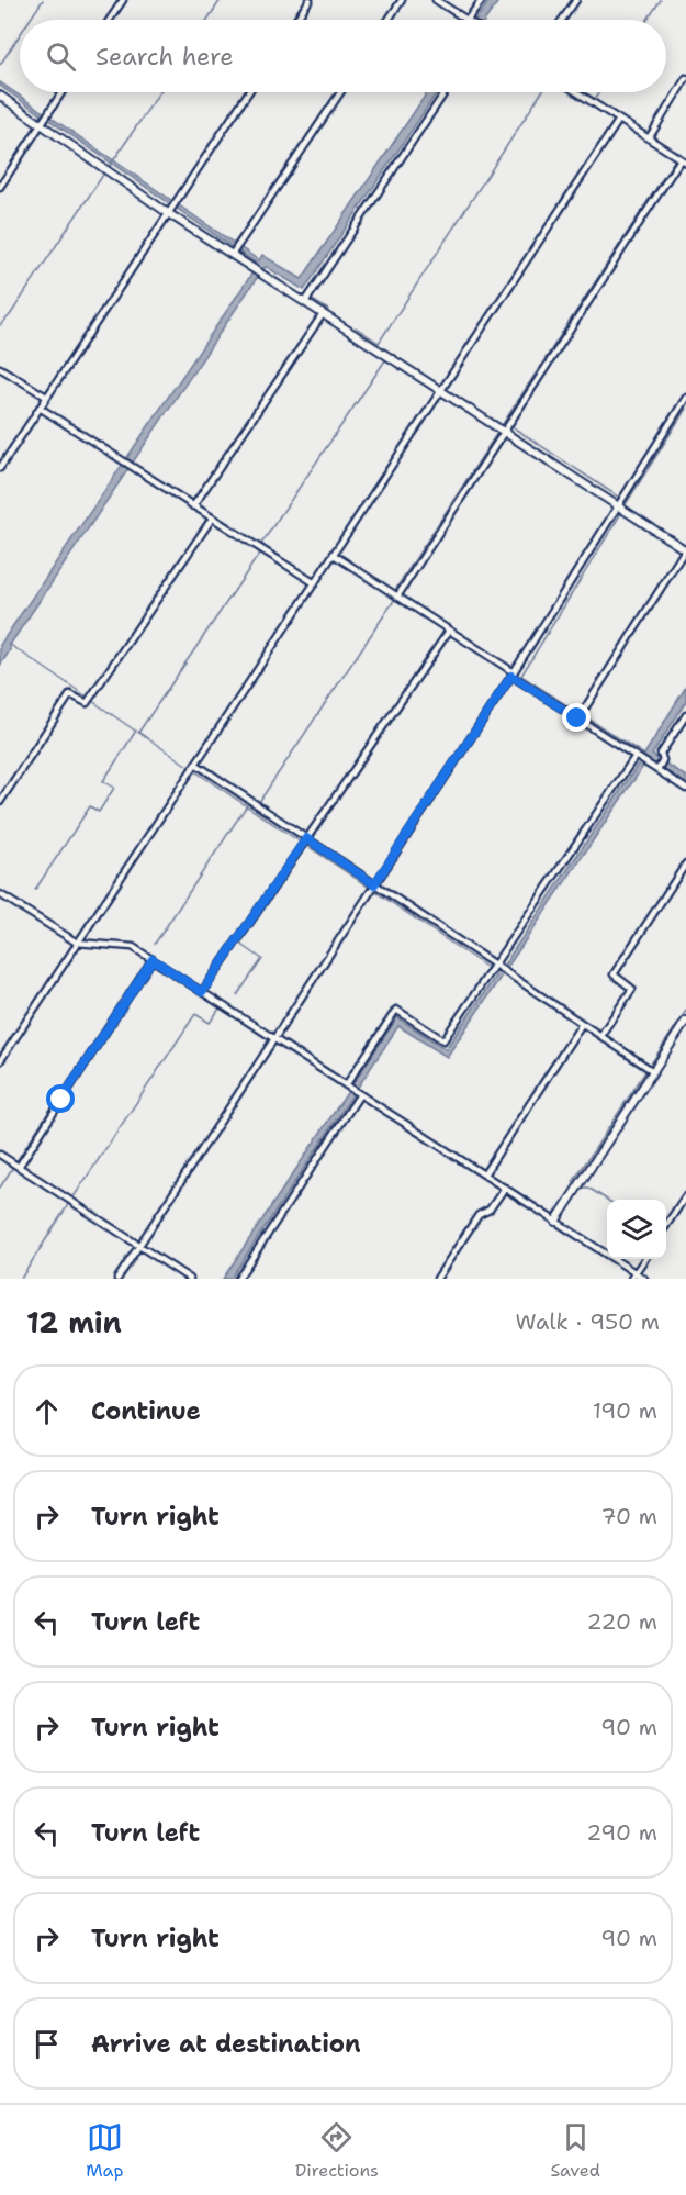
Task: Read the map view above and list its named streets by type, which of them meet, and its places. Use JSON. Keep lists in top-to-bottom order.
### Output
{
  "page": {
    "search": "Search here",
    "heading": ["12 min", "Walk · 950 m"],
    "list": [
      ["Continue", "190 m"],
      ["Turn right", "70 m"],
      ["Turn left", "220 m"],
      ["Turn right", "90 m"],
      ["Turn left", "290 m"],
      ["Turn right", "90 m"],
      "Arrive at destination"
    ],
    "nav": ["Map", "Directions", "Saved"]
  }
}
